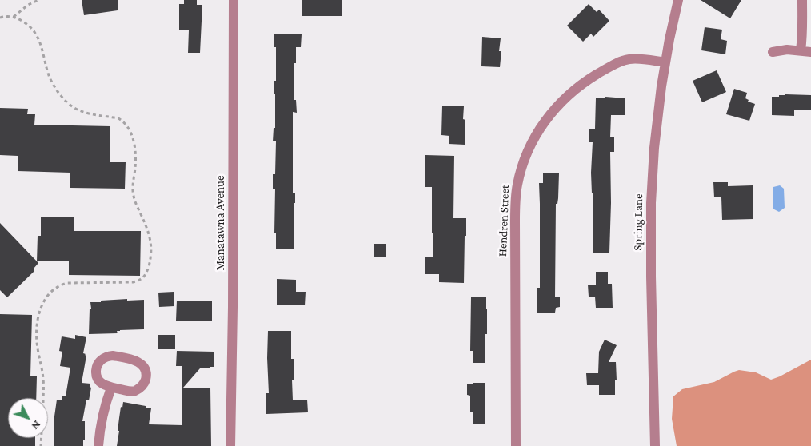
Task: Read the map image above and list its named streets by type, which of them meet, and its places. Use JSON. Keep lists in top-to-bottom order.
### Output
{
  "streets": {
    "street": ["Hendren Street", "Spring Lane", "Manatawna Avenue"]
  },
  "crossings": [
    ["Hendren Street", "Spring Lane"]
  ],
  "north": "bottom right"
}
